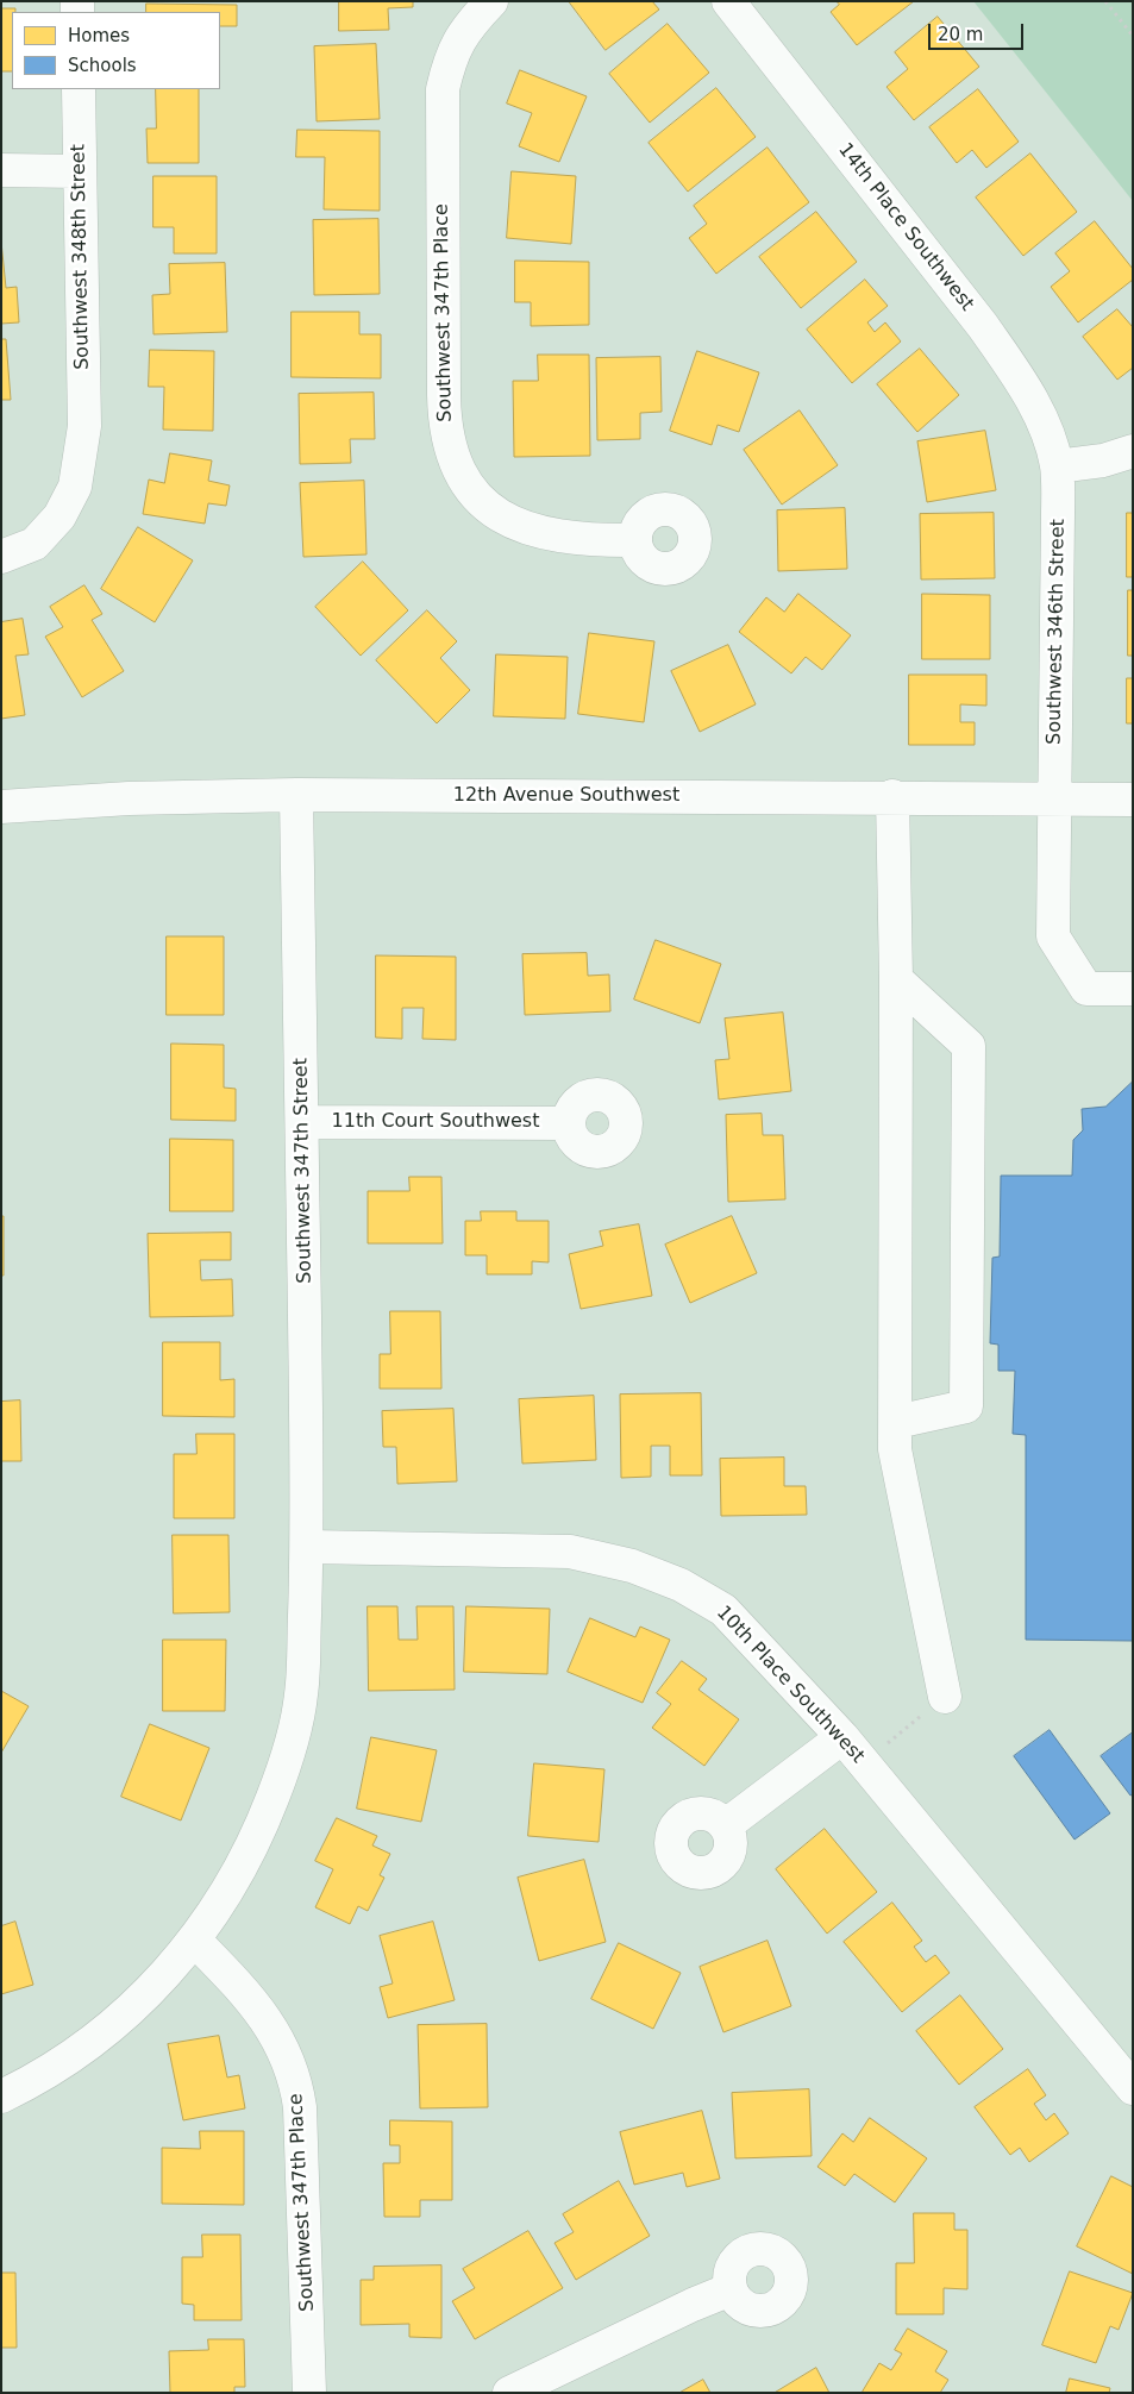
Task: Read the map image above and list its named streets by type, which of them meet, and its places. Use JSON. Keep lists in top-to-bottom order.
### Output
{
  "streets": {
    "street": [
      "14th Place Southwest",
      "Southwest 348th Street",
      "Southwest 347th Place",
      "Southwest 346th Street",
      "12th Avenue Southwest",
      "11th Court Southwest",
      "Southwest 347th Street",
      "10th Place Southwest"
    ]
  },
  "crossings": [
    ["14th Place Southwest", "Southwest 346th Street"],
    ["Southwest 347th Place", "Southwest 347th Street"],
    ["Southwest 346th Street", "12th Avenue Southwest"],
    ["12th Avenue Southwest", "Southwest 347th Street"],
    ["11th Court Southwest", "Southwest 347th Street"],
    ["Southwest 347th Street", "10th Place Southwest"]
  ],
  "legend": ["Homes", "Schools"],
  "scale_bar": "20 m"
}
